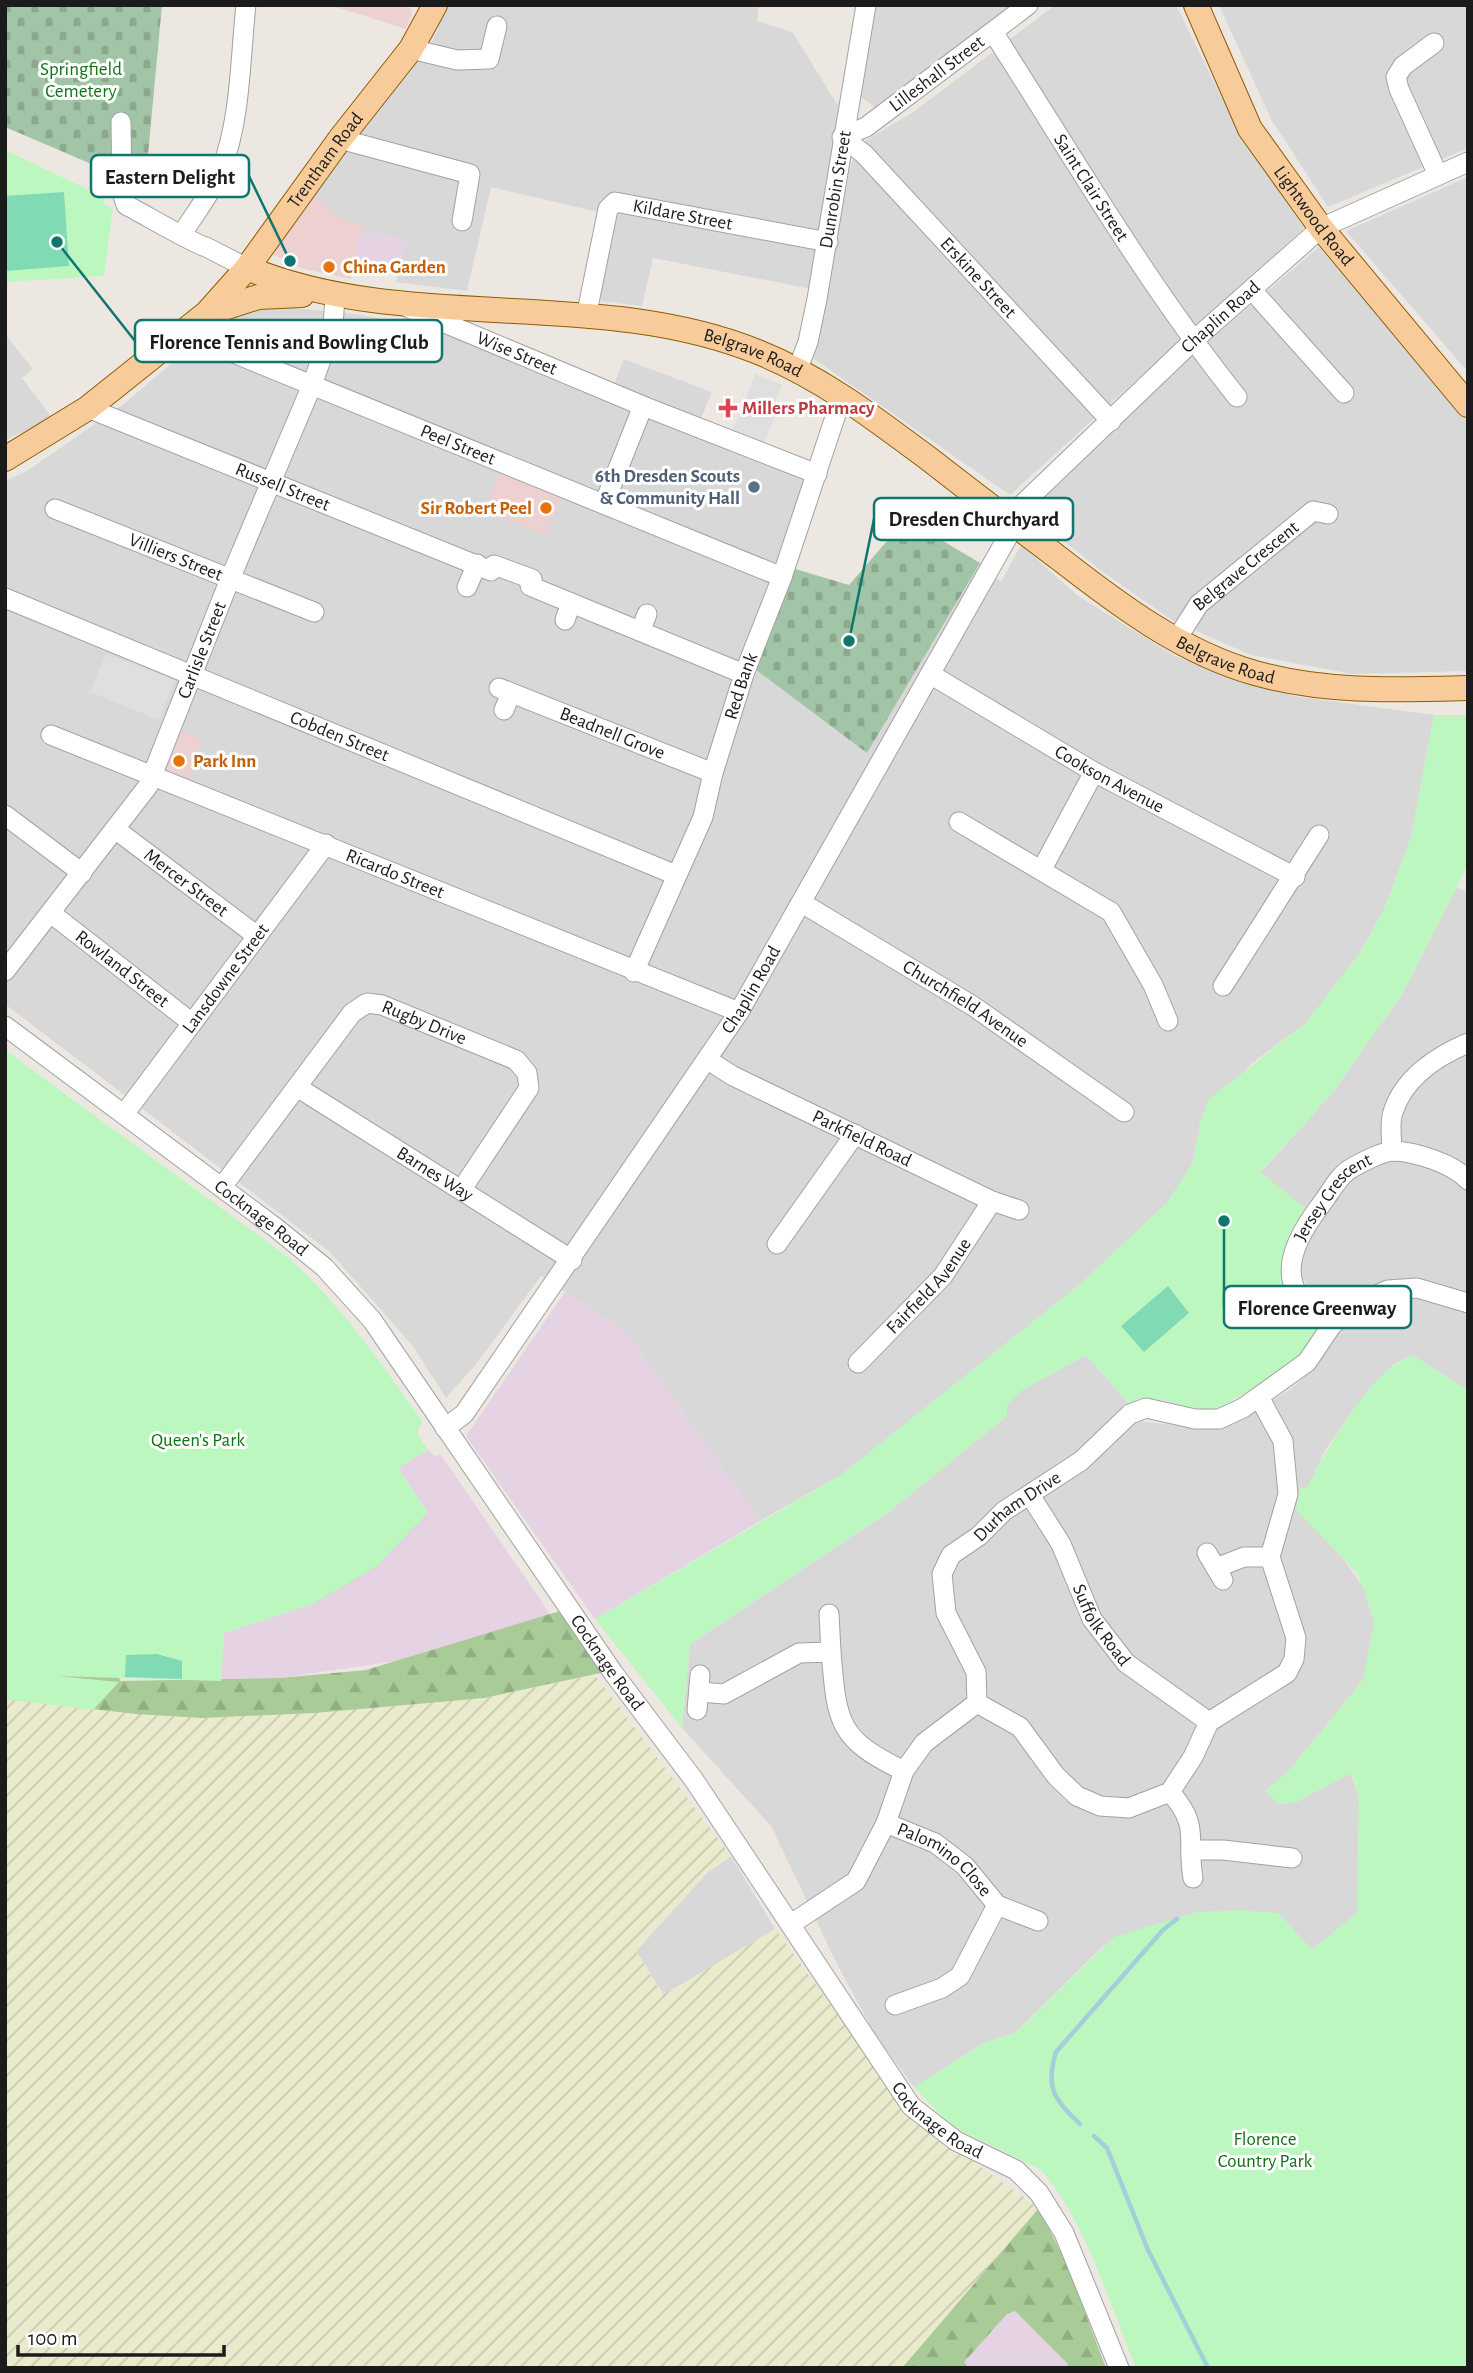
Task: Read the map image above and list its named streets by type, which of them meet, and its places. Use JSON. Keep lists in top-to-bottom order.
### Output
{
  "streets": {
    "main road": ["Trentham Road", "Lightwood Road", "Belgrave Road"],
    "street": [
      "Lilleshall Street",
      "Saint Clair Street",
      "Dunrobin Street",
      "Kildare Street",
      "Erskine Street",
      "Chaplin Road",
      "Wise Street",
      "Peel Street",
      "Russell Street",
      "Villiers Street",
      "Belgrave Crescent",
      "Carlisle Street",
      "Red Bank",
      "Beadnell Grove",
      "Cobden Street",
      "Cookson Avenue",
      "Ricardo Street",
      "Mercer Street",
      "Rowland Street",
      "Lansdowne Street",
      "Churchfield Avenue",
      "Rugby Drive",
      "Parkfield Road",
      "Barnes Way",
      "Jersey Crescent",
      "Cocknage Road",
      "Fairfield Avenue",
      "Durham Drive",
      "Suffolk Road",
      "Palomino Close"
    ]
  },
  "crossings": [
    ["Lilleshall Street", "Saint Clair Street"],
    ["Lilleshall Street", "Dunrobin Street"],
    ["Lilleshall Street", "Erskine Street"],
    ["Trentham Road", "Belgrave Road"],
    ["Trentham Road", "Peel Street"],
    ["Trentham Road", "Russell Street"],
    ["Saint Clair Street", "Chaplin Road"],
    ["Dunrobin Street", "Kildare Street"],
    ["Dunrobin Street", "Erskine Street"],
    ["Dunrobin Street", "Belgrave Road"],
    ["Kildare Street", "Belgrave Road"],
    ["Lightwood Road", "Chaplin Road"],
    ["Erskine Street", "Chaplin Road"],
    ["Chaplin Road", "Belgrave Road"],
    ["Chaplin Road", "Cookson Avenue"],
    ["Chaplin Road", "Ricardo Street"],
    ["Chaplin Road", "Churchfield Avenue"],
    ["Chaplin Road", "Parkfield Road"],
    ["Chaplin Road", "Barnes Way"],
    ["Chaplin Road", "Cocknage Road"],
    ["Wise Street", "Belgrave Road"],
    ["Wise Street", "Red Bank"],
    ["Belgrave Road", "Peel Street"],
    ["Belgrave Road", "Belgrave Crescent"],
    ["Belgrave Road", "Carlisle Street"],
    ["Belgrave Road", "Red Bank"],
    ["Peel Street", "Carlisle Street"],
    ["Peel Street", "Red Bank"],
    ["Russell Street", "Carlisle Street"],
    ["Russell Street", "Red Bank"],
    ["Villiers Street", "Carlisle Street"],
    ["Carlisle Street", "Cobden Street"],
    ["Carlisle Street", "Ricardo Street"],
    ["Carlisle Street", "Mercer Street"],
    ["Carlisle Street", "Rowland Street"],
    ["Red Bank", "Beadnell Grove"],
    ["Red Bank", "Cobden Street"],
    ["Red Bank", "Ricardo Street"],
    ["Ricardo Street", "Lansdowne Street"],
    ["Mercer Street", "Lansdowne Street"],
    ["Rowland Street", "Lansdowne Street"],
    ["Lansdowne Street", "Cocknage Road"],
    ["Rugby Drive", "Barnes Way"],
    ["Rugby Drive", "Cocknage Road"],
    ["Parkfield Road", "Fairfield Avenue"],
    ["Jersey Crescent", "Durham Drive"],
    ["Durham Drive", "Suffolk Road"]
  ],
  "parks": ["Springfield Cemetery", "Queen's Park", "Florence Country Park"],
  "places": {
    "other": [
      "Florence Tennis and Bowling Club",
      "Eastern Delight",
      "China Garden",
      "6th Dresden Scouts & Community Hall",
      "Sir Robert Peel",
      "Dresden Churchyard",
      "Park Inn",
      "Florence Greenway"
    ],
    "health": ["Millers Pharmacy"]
  },
  "scale_bar": "100 m"
}
